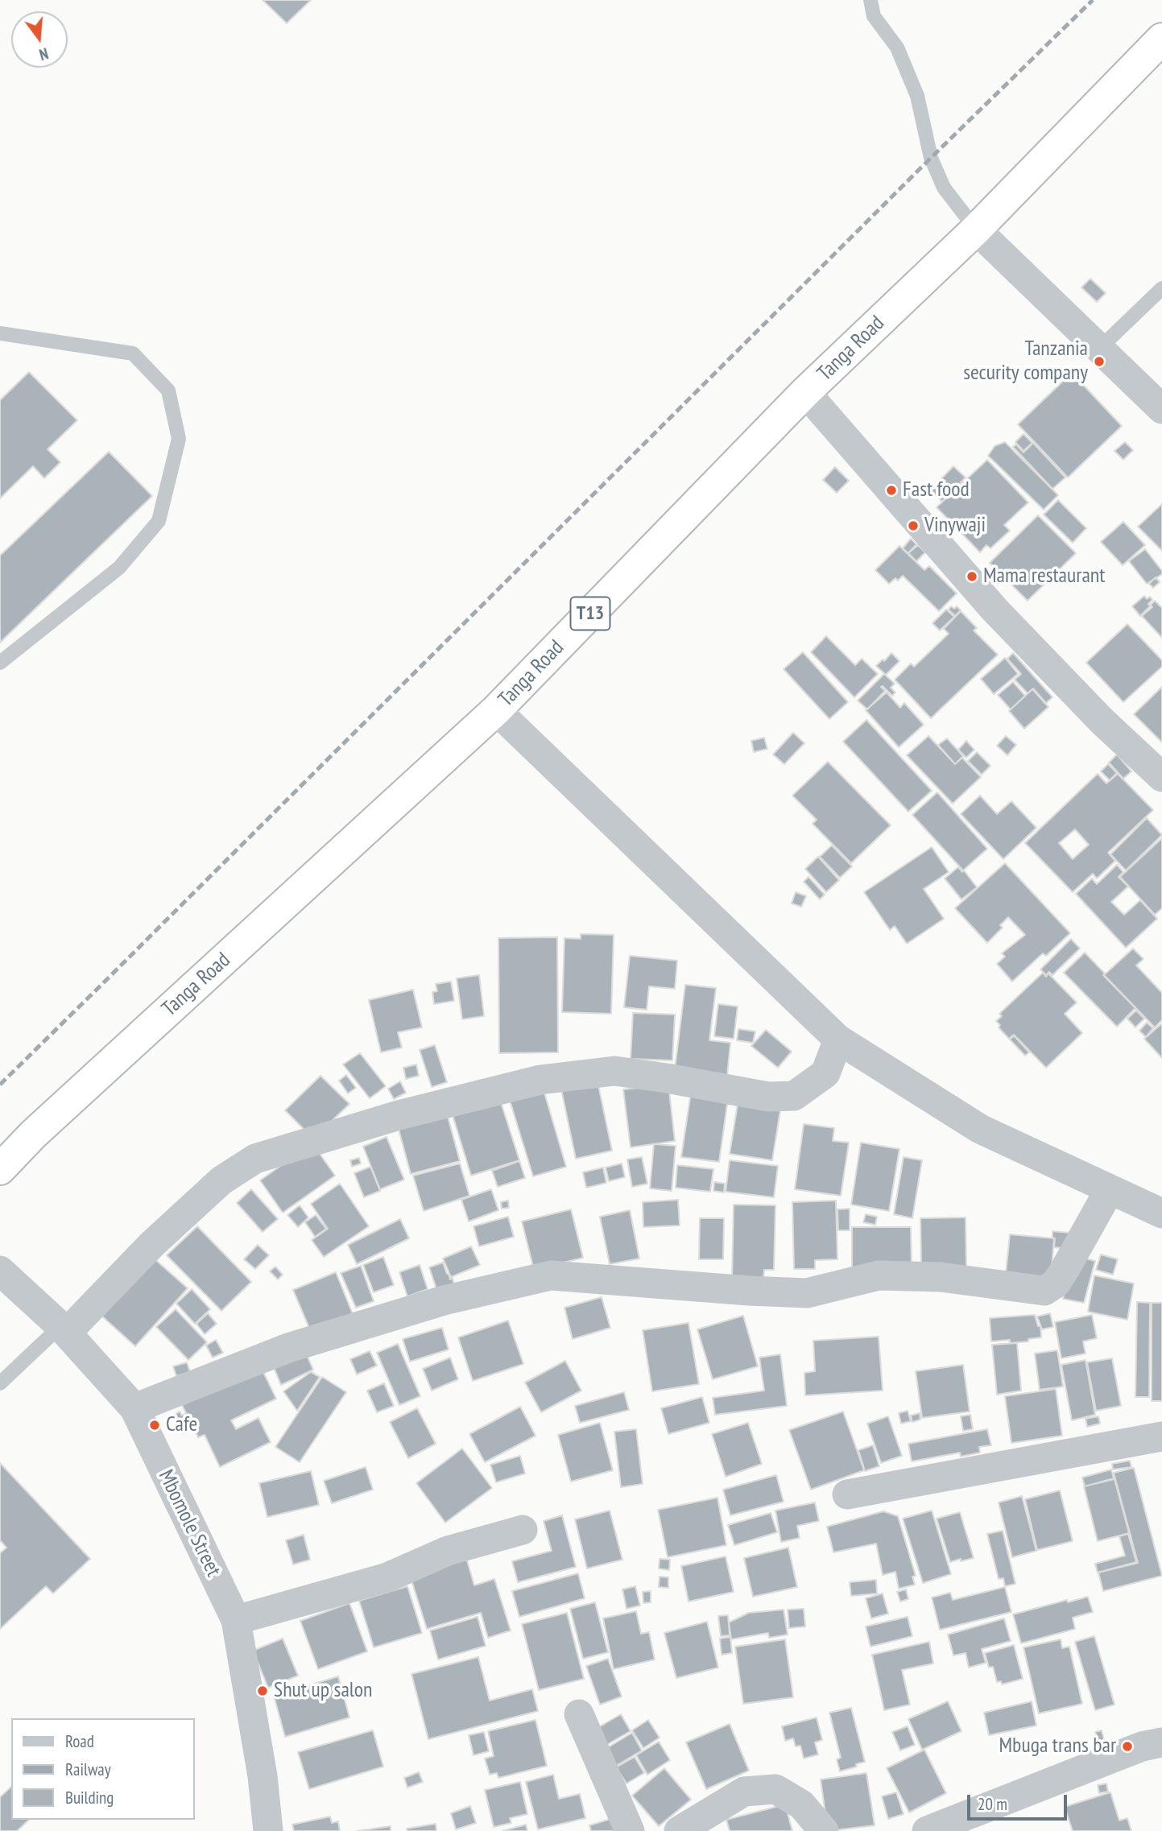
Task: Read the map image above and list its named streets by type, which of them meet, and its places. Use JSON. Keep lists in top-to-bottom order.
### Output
{
  "streets": {
    "highway": ["Tanga Road", "T13"],
    "street": ["Mbomole Street"]
  },
  "places": [
    "Tanzania security company",
    "Fast food",
    "Vinywaji",
    "Mama restaurant",
    "Cafe",
    "Shut up salon",
    "Mbuga trans bar"
  ],
  "legend": ["Road", "Railway", "Building"],
  "scale_bar": "20 m",
  "north": "bottom"
}
